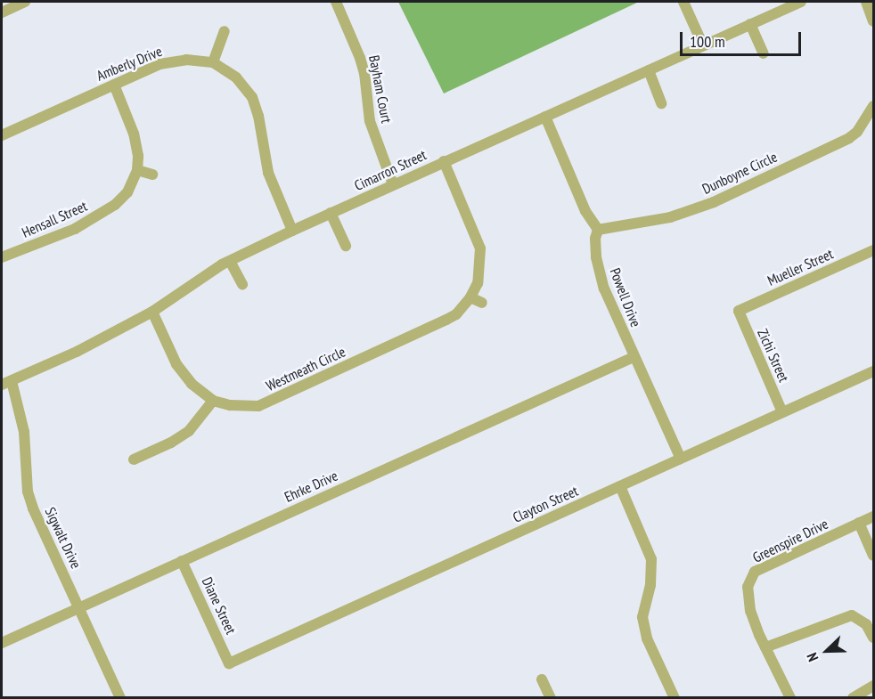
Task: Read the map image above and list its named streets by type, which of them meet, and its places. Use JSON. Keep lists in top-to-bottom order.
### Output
{
  "streets": {
    "street": [
      "Amberly Drive",
      "Bayham Court",
      "Cimarron Street",
      "Dunboyne Circle",
      "Hensall Street",
      "Mueller Street",
      "Powell Drive",
      "Zichi Street",
      "Westmeath Circle",
      "Ehrke Drive",
      "Clayton Street",
      "Sigwalt Drive",
      "Greenspire Drive",
      "Diane Street"
    ]
  },
  "crossings": [
    ["Amberly Drive", "Cimarron Street"],
    ["Bayham Court", "Cimarron Street"],
    ["Cimarron Street", "Westmeath Circle"],
    ["Cimarron Street", "Sigwalt Drive"],
    ["Dunboyne Circle", "Powell Drive"],
    ["Mueller Street", "Zichi Street"],
    ["Powell Drive", "Ehrke Drive"],
    ["Powell Drive", "Clayton Street"],
    ["Zichi Street", "Clayton Street"],
    ["Ehrke Drive", "Sigwalt Drive"],
    ["Ehrke Drive", "Diane Street"],
    ["Clayton Street", "Diane Street"]
  ],
  "scale_bar": "100 m",
  "north": "bottom left"
}
